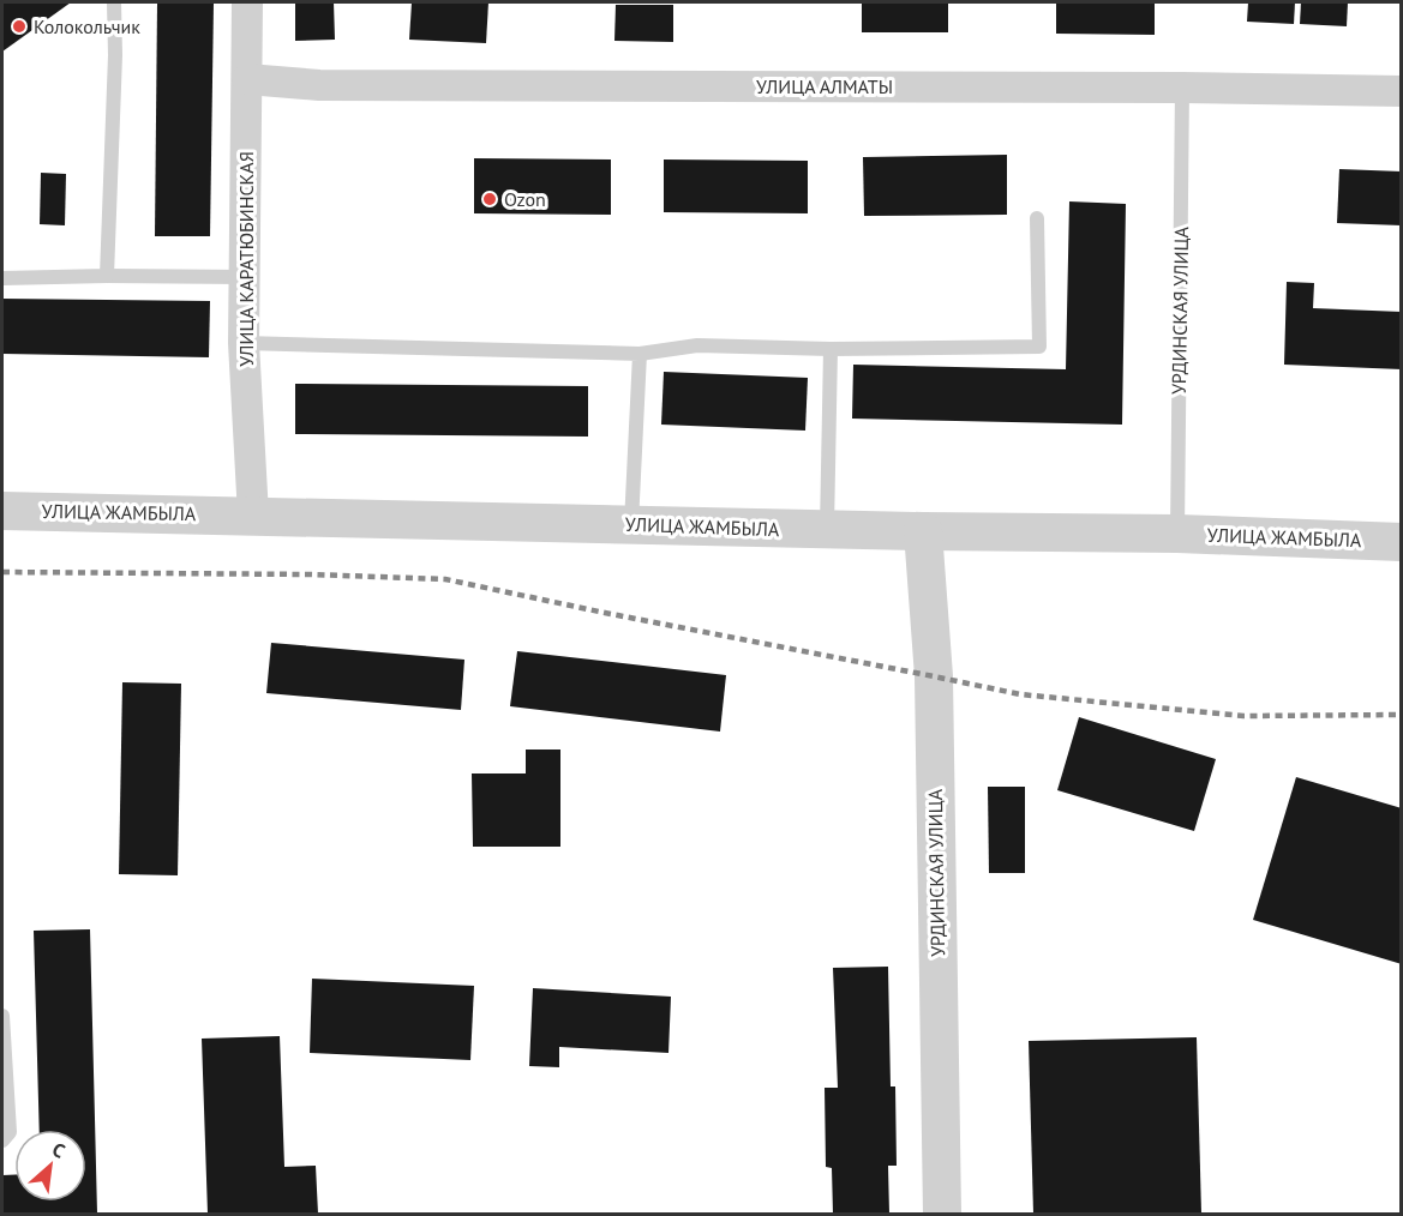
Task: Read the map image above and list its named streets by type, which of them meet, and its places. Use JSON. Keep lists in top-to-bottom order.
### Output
{
  "streets": {
    "street": [
      "УЛИЦА АЛМАТЫ",
      "УЛИЦА КАРАТЮБИНСКАЯ",
      "УРДИНСКАЯ УЛИЦА",
      "УЛИЦА ЖАМБЫЛА"
    ]
  },
  "crossings": [
    ["УЛИЦА АЛМАТЫ", "УЛИЦА КАРАТЮБИНСКАЯ"],
    ["УЛИЦА АЛМАТЫ", "УРДИНСКАЯ УЛИЦА"],
    ["УЛИЦА КАРАТЮБИНСКАЯ", "УЛИЦА ЖАМБЫЛА"],
    ["УРДИНСКАЯ УЛИЦА", "УЛИЦА ЖАМБЫЛА"]
  ],
  "places": ["Колокольчик", "Ozon"],
  "north": "top right"
}
